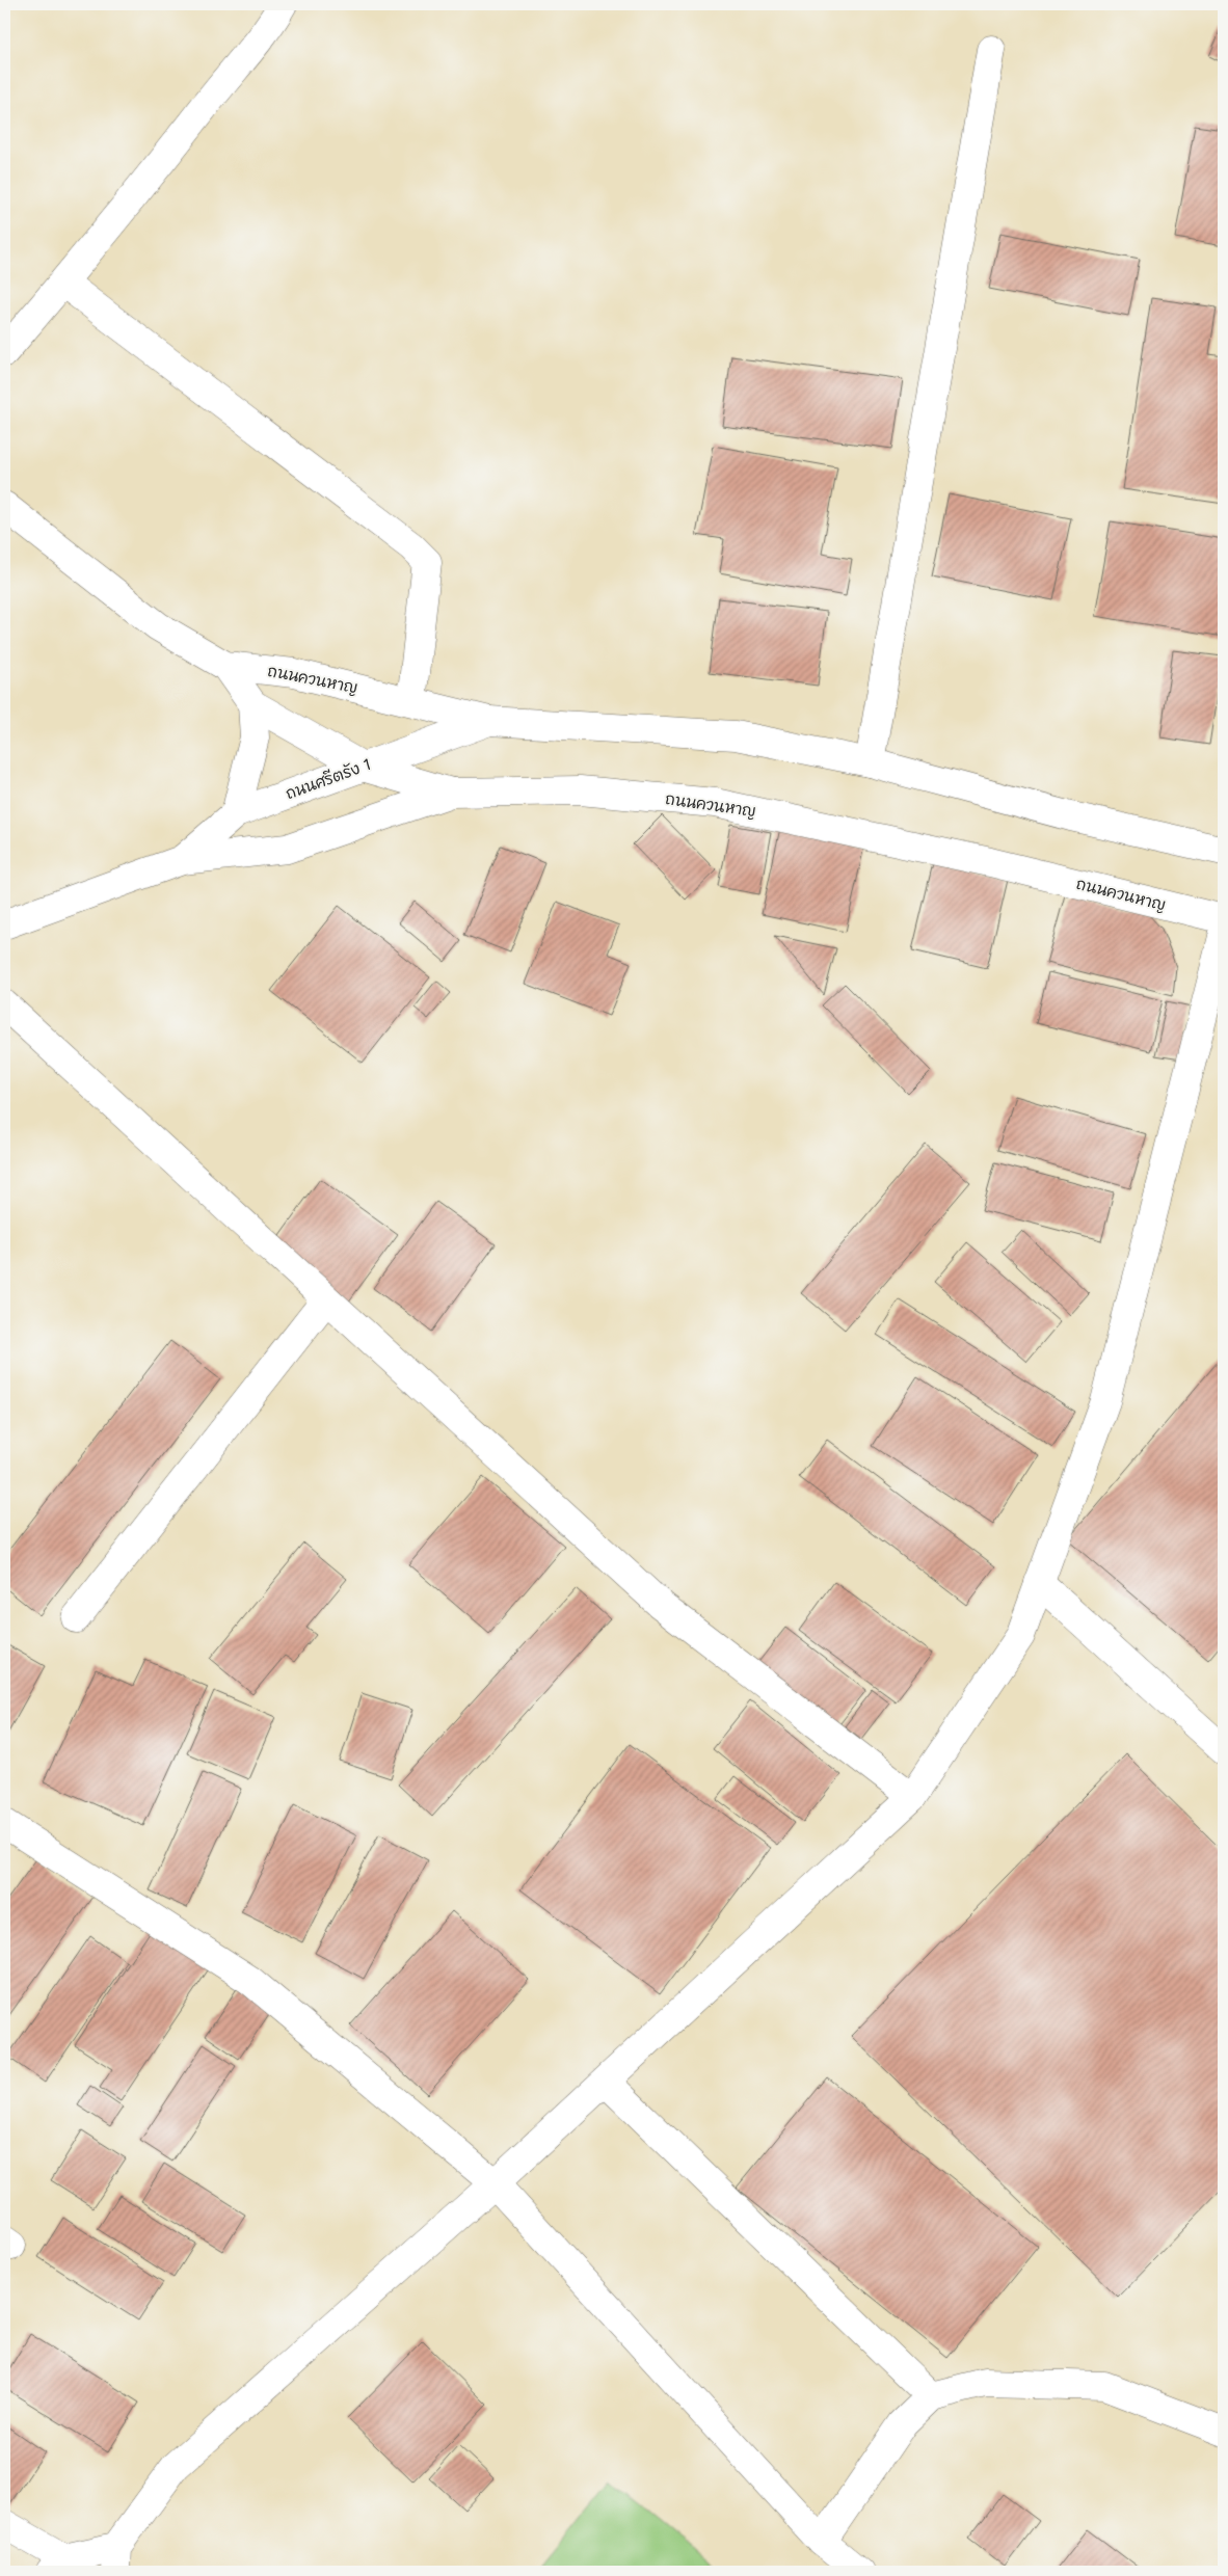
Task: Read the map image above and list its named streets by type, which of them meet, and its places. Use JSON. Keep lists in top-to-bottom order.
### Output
{
  "streets": {
    "street": ["ถนนควนหาญ", "ถนนศรีตรัง 1"]
  },
  "crossings": [
    ["ถนนควนหาญ", "ถนนศรีตรัง 1"]
  ]
}
